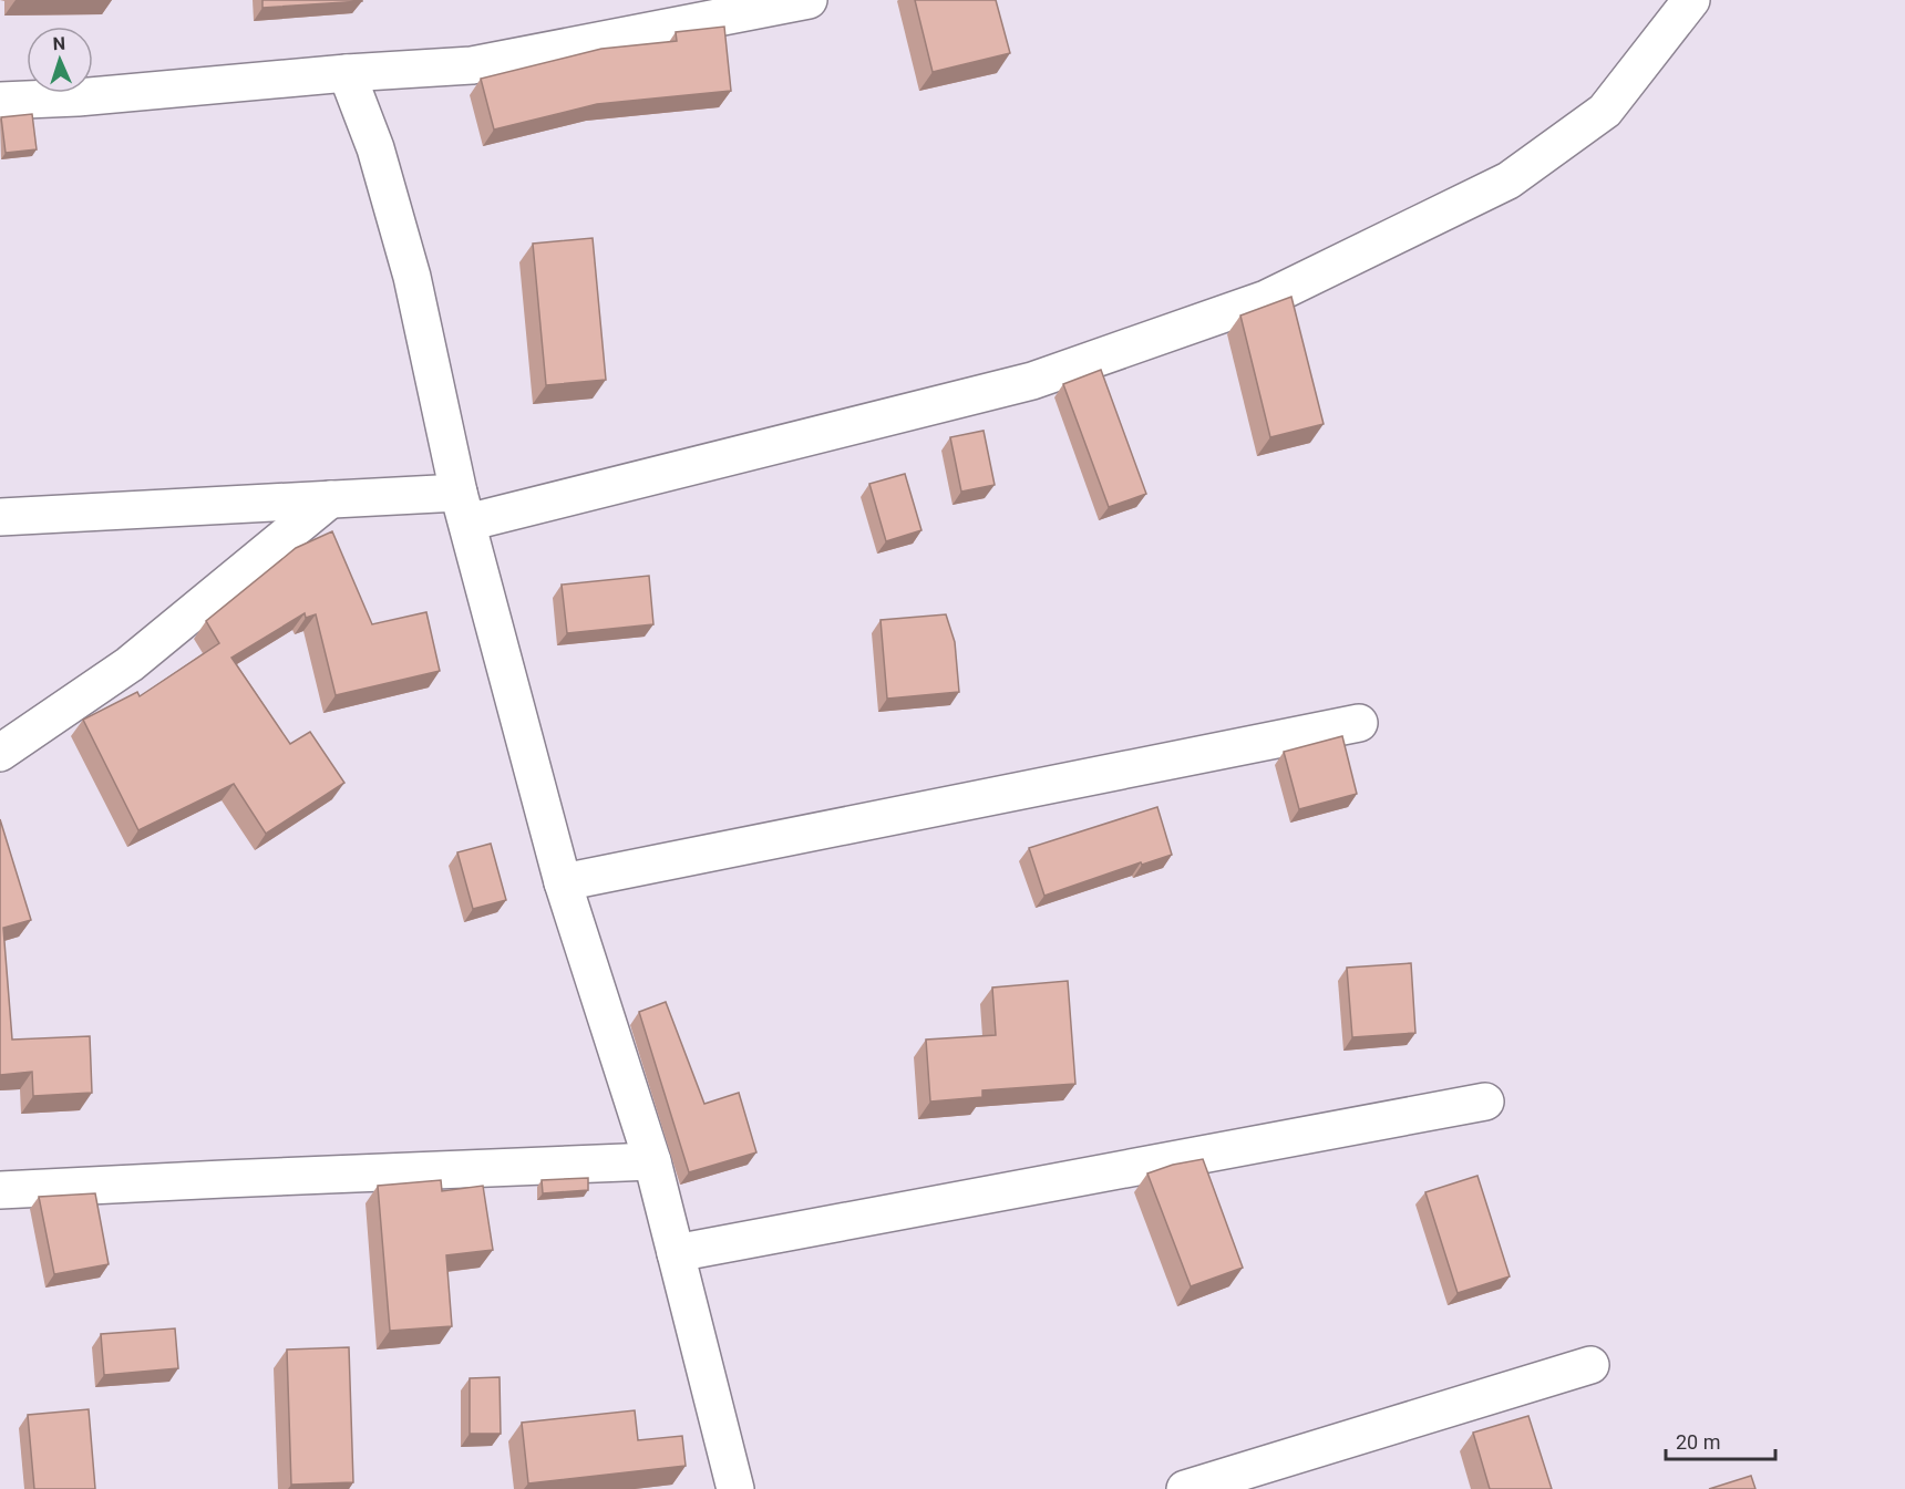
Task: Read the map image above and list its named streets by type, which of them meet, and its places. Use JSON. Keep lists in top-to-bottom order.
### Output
{
  "scale_bar": "20 m",
  "north": "top"
}
